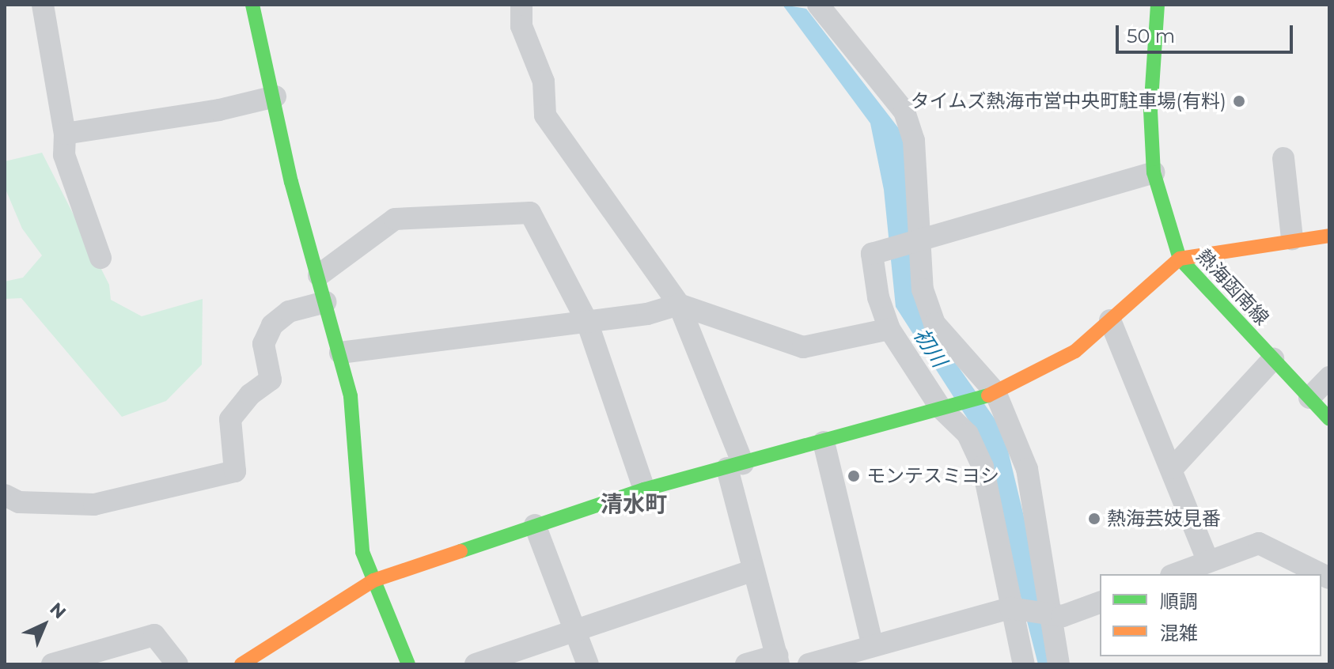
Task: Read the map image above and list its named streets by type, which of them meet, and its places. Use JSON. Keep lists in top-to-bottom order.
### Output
{
  "streets": {
    "street": ["熱海函南線"]
  },
  "districts": ["清水町"],
  "water": ["初川"],
  "places": ["タイムズ熱海市営中央町駐車場(有料)", "モンテスミヨシ", "熱海芸妓見番"],
  "legend": ["順調", "混雑"],
  "scale_bar": "50 m",
  "north": "top right"
}
